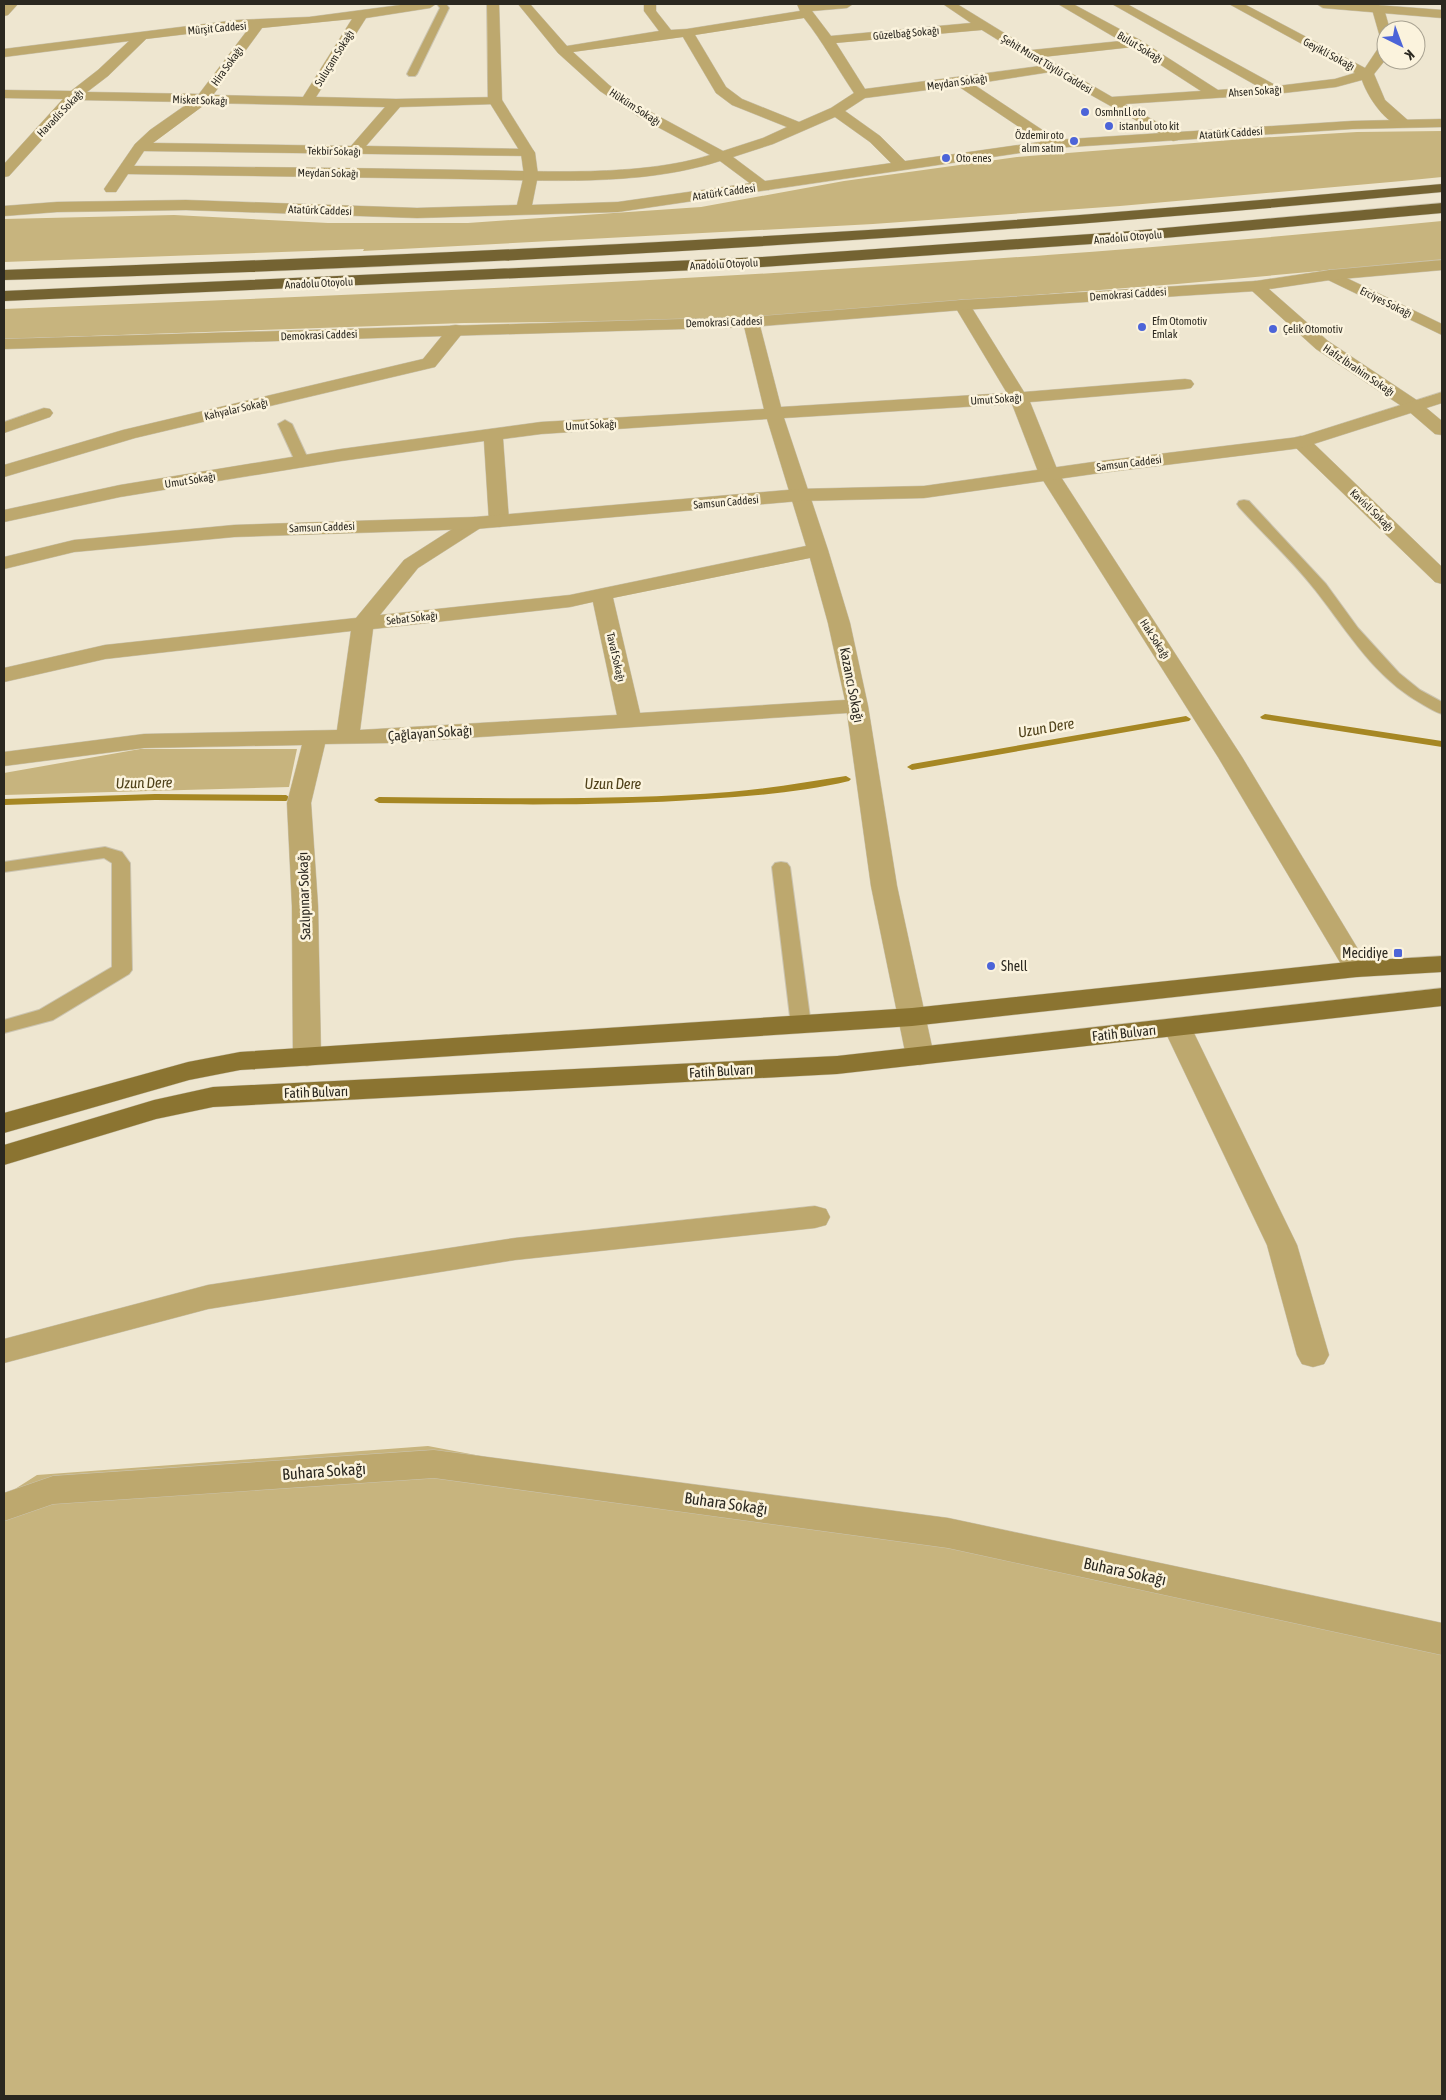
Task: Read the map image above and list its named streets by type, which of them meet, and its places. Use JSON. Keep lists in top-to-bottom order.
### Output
{
  "streets": {
    "highway": ["Anadolu Otoyolu"],
    "main road": ["Fatih Bulvarı"],
    "street": [
      "Mürşit Caddesi",
      "Güzelbağ Sokağı",
      "Bulut Sokağı",
      "Geyikli Sokağı",
      "Suluçam Sokağı",
      "Şehit Murat Tüylü Caddesi",
      "Hira Sokağı",
      "Meydan Sokağı",
      "Ahsen Sokağı",
      "Misket Sokağı",
      "Hüküm Sokağı",
      "Havadis Sokağı",
      "Atatürk Caddesi",
      "Tekbir Sokağı",
      "Demokrasi Caddesi",
      "Erciyes Sokağı",
      "Hafız İbrahim Sokağı",
      "Umut Sokağı",
      "Kahyalar Sokağı",
      "Samsun Caddesi",
      "Kavisli Sokağı",
      "Sebat Sokağı",
      "Hak Sokağı",
      "Tavaf Sokağı",
      "Kazancı Sokağı",
      "Çağlayan Sokağı",
      "Sazlıpınar Sokağı",
      "Buhara Sokağı"
    ]
  },
  "crossings": [
    ["Mürşit Caddesi", "Suluçam Sokağı"],
    ["Mürşit Caddesi", "Hira Sokağı"],
    ["Mürşit Caddesi", "Havadis Sokağı"],
    ["Güzelbağ Sokağı", "Şehit Murat Tüylü Caddesi"],
    ["Bulut Sokağı", "Ahsen Sokağı"],
    ["Geyikli Sokağı", "Ahsen Sokağı"],
    ["Geyikli Sokağı", "Atatürk Caddesi"],
    ["Suluçam Sokağı", "Misket Sokağı"],
    ["Şehit Murat Tüylü Caddesi", "Meydan Sokağı"],
    ["Şehit Murat Tüylü Caddesi", "Ahsen Sokağı"],
    ["Şehit Murat Tüylü Caddesi", "Atatürk Caddesi"],
    ["Hira Sokağı", "Meydan Sokağı"],
    ["Hira Sokağı", "Misket Sokağı"],
    ["Hira Sokağı", "Tekbir Sokağı"],
    ["Meydan Sokağı", "Hüküm Sokağı"],
    ["Misket Sokağı", "Havadis Sokağı"],
    ["Hüküm Sokağı", "Atatürk Caddesi"],
    ["Demokrasi Caddesi", "Erciyes Sokağı"],
    ["Demokrasi Caddesi", "Hafız İbrahim Sokağı"],
    ["Demokrasi Caddesi", "Kahyalar Sokağı"],
    ["Demokrasi Caddesi", "Hak Sokağı"],
    ["Demokrasi Caddesi", "Kazancı Sokağı"],
    ["Hafız İbrahim Sokağı", "Samsun Caddesi"],
    ["Umut Sokağı", "Hak Sokağı"],
    ["Umut Sokağı", "Kazancı Sokağı"],
    ["Samsun Caddesi", "Kavisli Sokağı"],
    ["Samsun Caddesi", "Hak Sokağı"],
    ["Samsun Caddesi", "Kazancı Sokağı"],
    ["Sebat Sokağı", "Tavaf Sokağı"],
    ["Sebat Sokağı", "Kazancı Sokağı"],
    ["Tavaf Sokağı", "Çağlayan Sokağı"],
    ["Kazancı Sokağı", "Çağlayan Sokağı"],
    ["Kazancı Sokağı", "Fatih Bulvarı"],
    ["Çağlayan Sokağı", "Sazlıpınar Sokağı"]
  ],
  "water": ["Uzun Dere"],
  "places": {
    "other": [
      "OsmhnLl oto",
      "istanbul oto kit",
      "Özdemir oto alım satım",
      "Oto enes",
      "Efm Otomotiv Emlak",
      "Çelik Otomotiv",
      "Shell"
    ],
    "transit": ["Mecidiye"]
  },
  "north": "bottom right"
}
